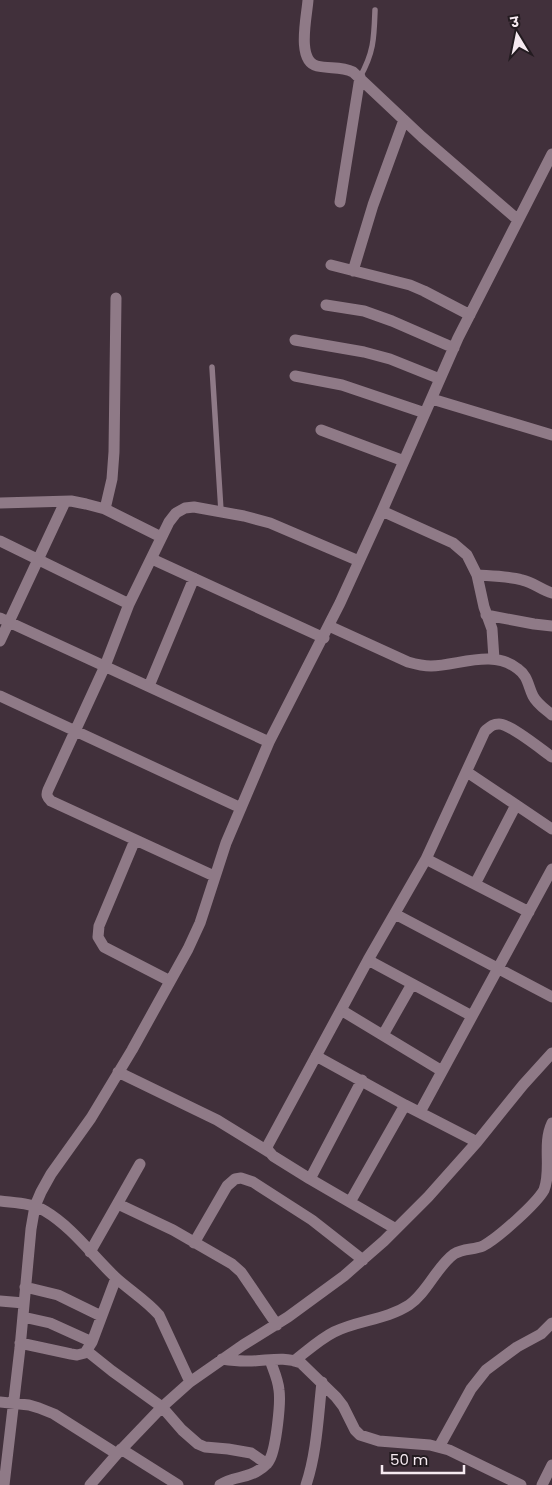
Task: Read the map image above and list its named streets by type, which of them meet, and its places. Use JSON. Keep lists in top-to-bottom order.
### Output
{
  "scale_bar": "50 m",
  "north": "top"
}
